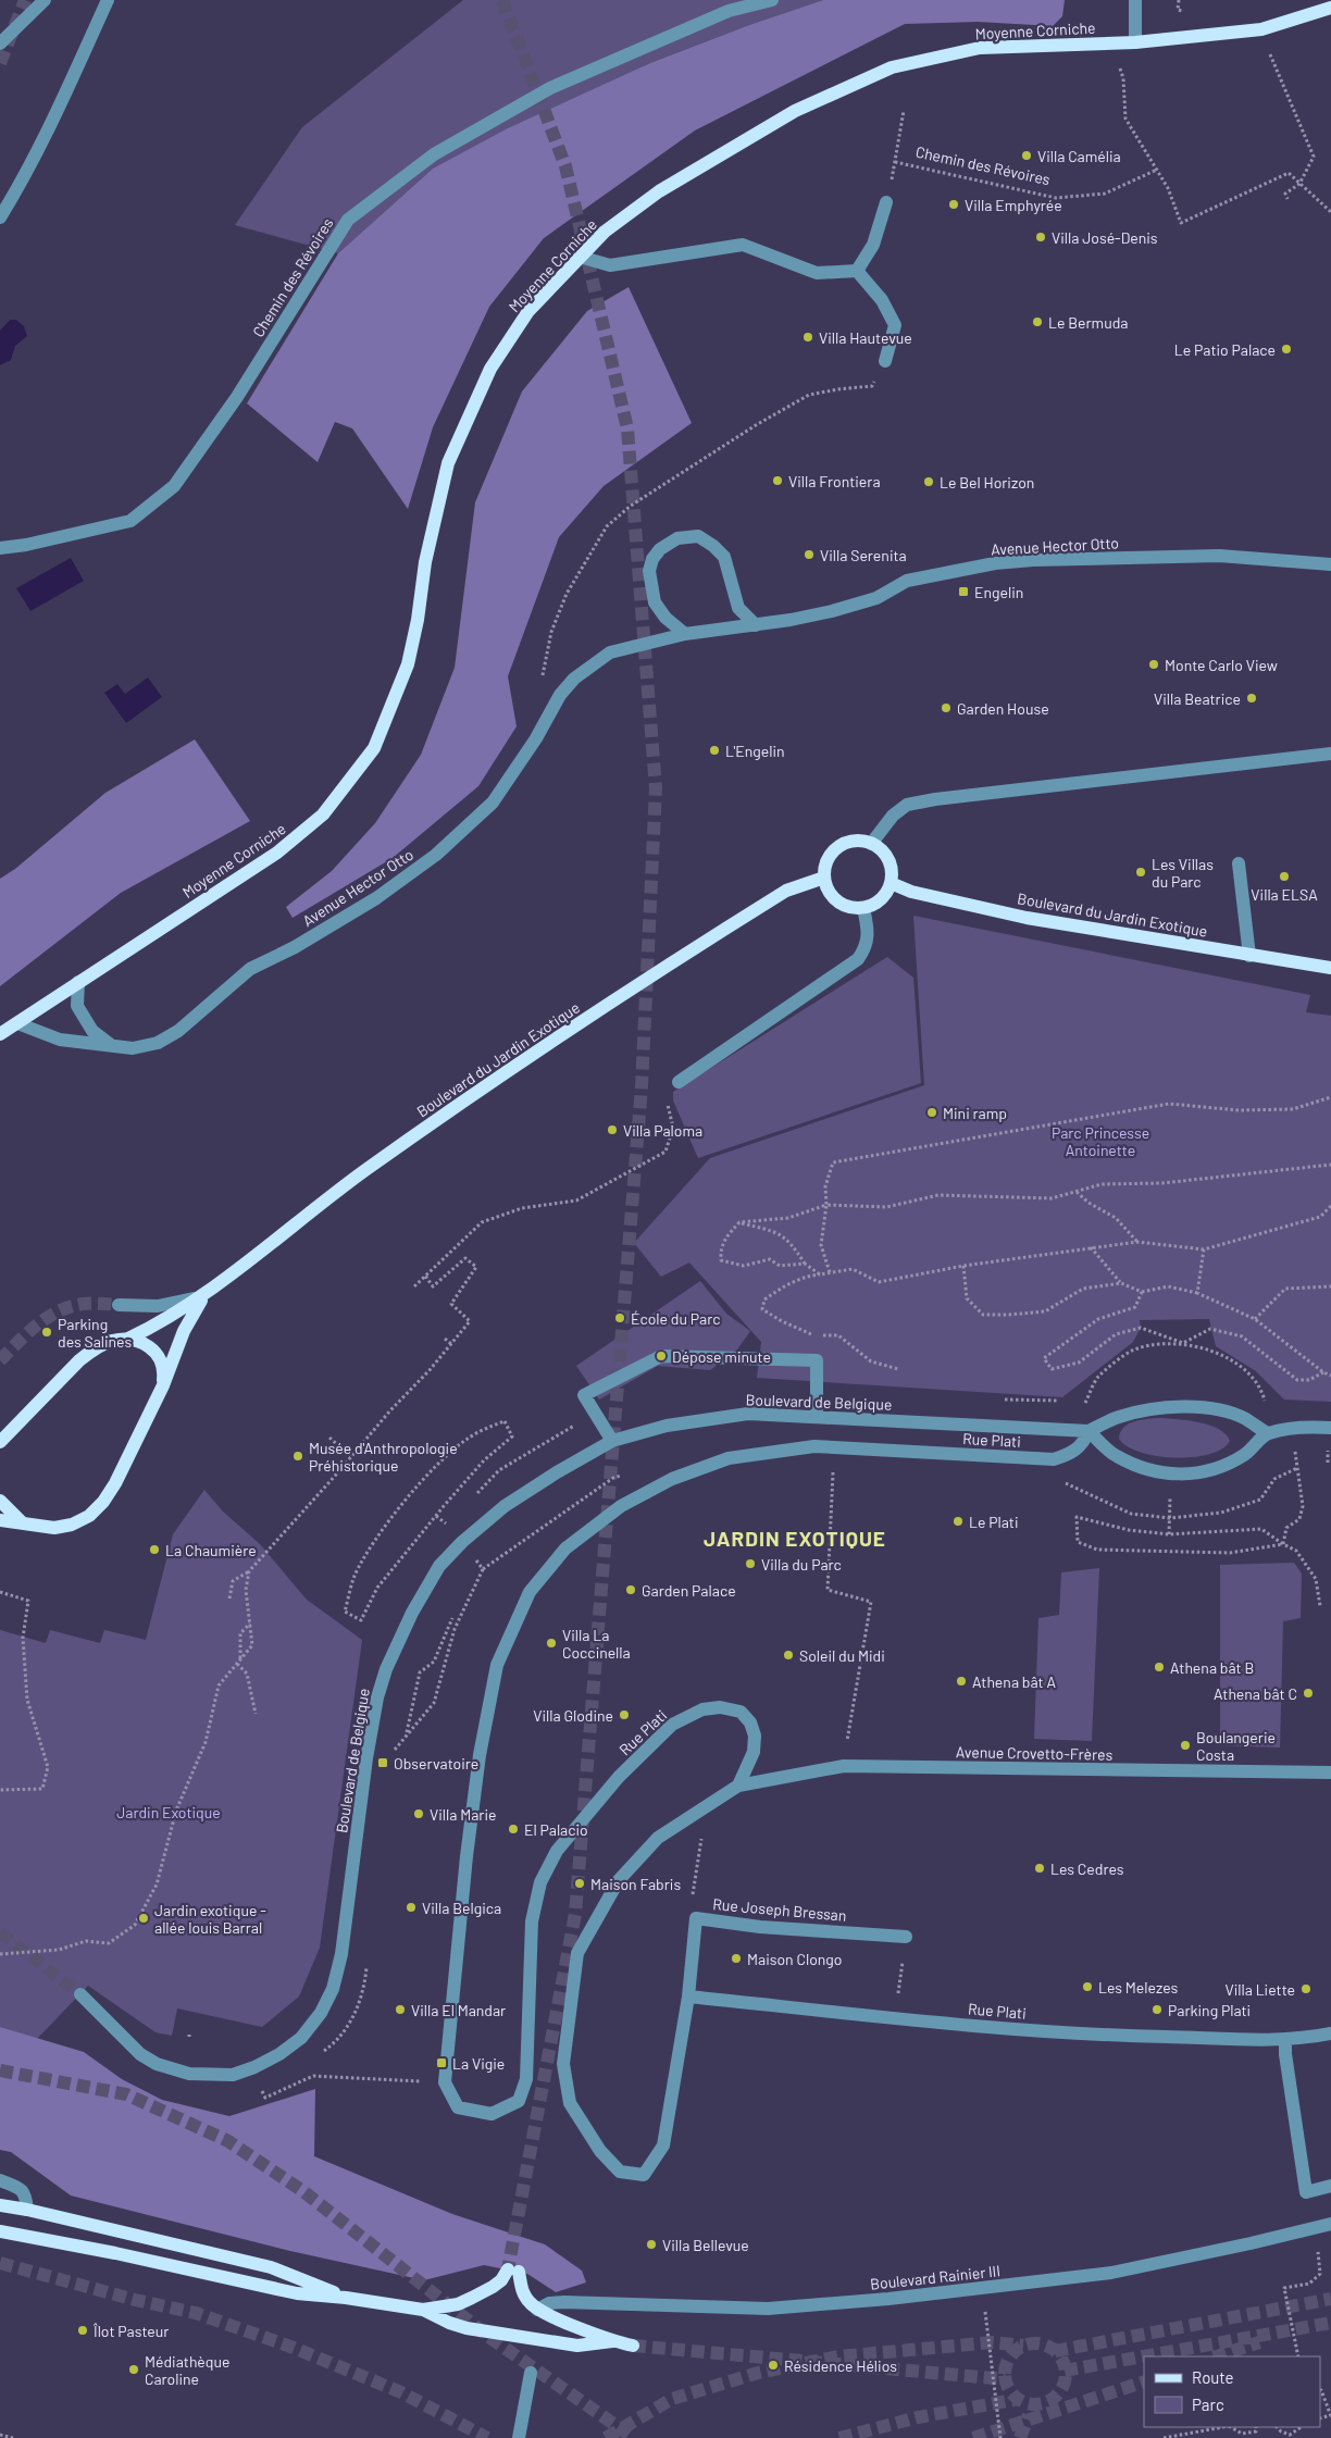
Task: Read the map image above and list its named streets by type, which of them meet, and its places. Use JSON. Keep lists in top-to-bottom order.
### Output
{
  "streets": {
    "main road": ["Moyenne Corniche", "Boulevard du Jardin Exotique"],
    "street": [
      "Chemin des Révoires",
      "Avenue Hector Otto",
      "Boulevard de Belgique",
      "Rue Plati",
      "Avenue Crovetto-Frères",
      "Rue Joseph Bressan",
      "Boulevard Rainier III"
    ]
  },
  "crossings": [
    ["Moyenne Corniche", "Avenue Hector Otto"],
    ["Boulevard de Belgique", "Rue Plati"],
    ["Rue Plati", "Avenue Crovetto-Frères"],
    ["Rue Plati", "Rue Joseph Bressan"]
  ],
  "districts": ["JARDIN EXOTIQUE"],
  "parks": ["Parc Princesse Antoinette", "Jardin Exotique"],
  "places": {
    "other": [
      "Villa Camélia",
      "Villa Emphyrée",
      "Villa José-Denis",
      "Le Bermuda",
      "Villa Hautevue",
      "Le Patio Palace",
      "Villa Frontiera",
      "Le Bel Horizon",
      "Villa Serenita",
      "Monte Carlo View",
      "Villa Beatrice",
      "Garden House",
      "L'Engelin",
      "Les Villas du Parc",
      "Villa ELSA",
      "Mini ramp",
      "Villa Paloma",
      "École du Parc",
      "Parking des Salines",
      "Dépose minute",
      "Musée d'Anthropologie Préhistorique",
      "Le Plati",
      "La Chaumière",
      "Villa du Parc",
      "Garden Palace",
      "Villa La Coccinella",
      "Soleil du Midi",
      "Athena bât B",
      "Athena bât A",
      "Athena bât C",
      "Villa Glodine",
      "Boulangerie Costa",
      "Villa Marie",
      "El Palacio",
      "Les Cedres",
      "Maison Fabris",
      "Villa Belgica",
      "Jardin exotique - allée louis Barral",
      "Maison Clongo",
      "Les Melezes",
      "Villa Liette",
      "Villa El Mandar",
      "Parking Plati",
      "Villa Bellevue",
      "Îlot Pasteur",
      "Résidence Hélios",
      "Médiathèque Caroline"
    ],
    "transit": ["Engelin", "Observatoire", "La Vigie"]
  },
  "legend": ["Route", "Parc"]
}
